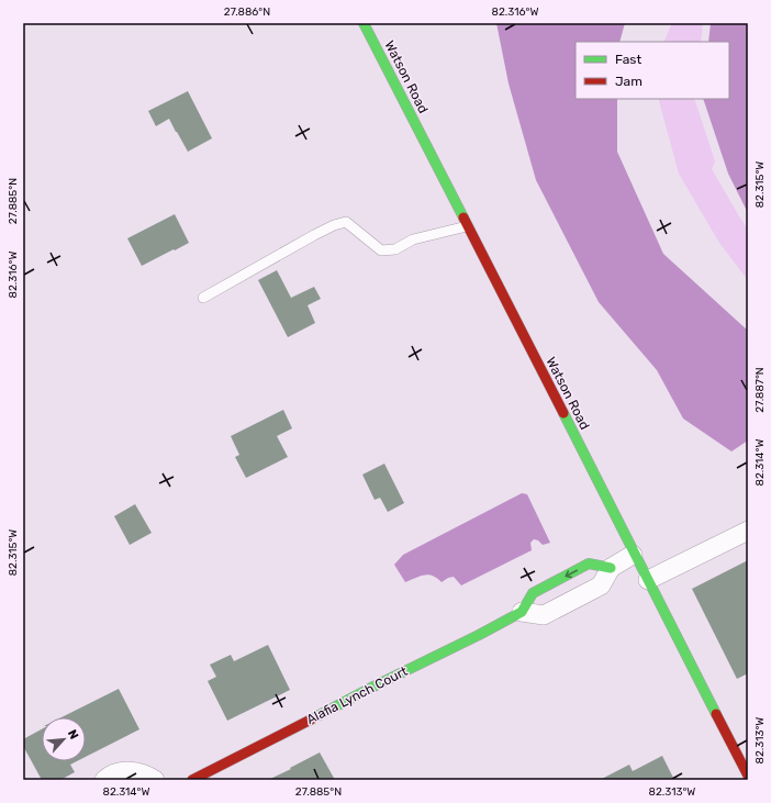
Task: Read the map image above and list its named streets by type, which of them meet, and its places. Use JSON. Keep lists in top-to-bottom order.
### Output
{
  "streets": {
    "street": ["Watson Road", "Alafia Lynch Court"]
  },
  "legend": ["Fast", "Jam"],
  "north": "top right",
  "coordinates": [
    "27.886°N",
    "82.316°W",
    "82.315°W",
    "27.885°N",
    "27.887°N",
    "82.314°W",
    "82.313°W"
  ]
}
